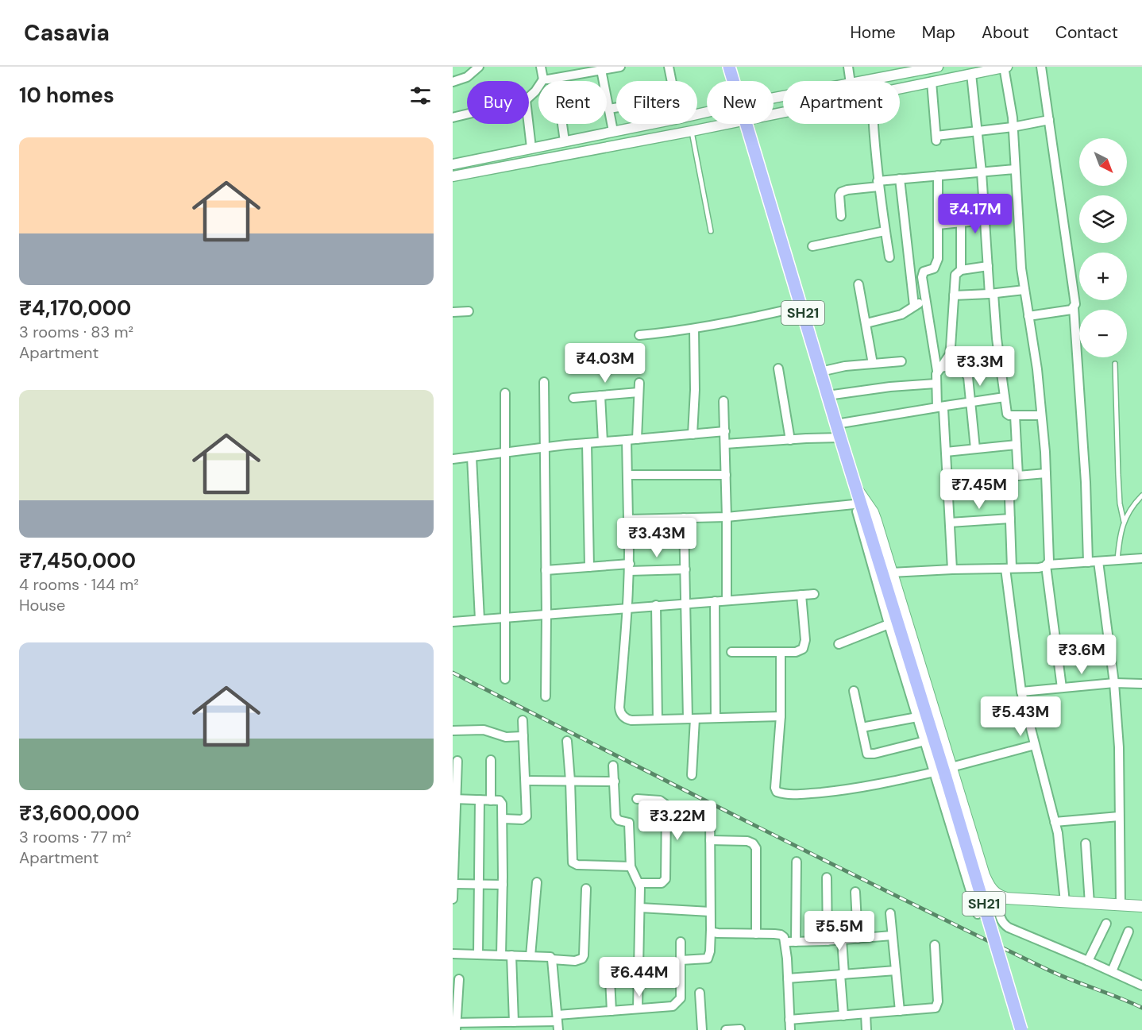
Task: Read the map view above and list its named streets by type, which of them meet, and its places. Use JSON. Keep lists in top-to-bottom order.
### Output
{
  "streets": {
    "main road": ["SH21"]
  },
  "north": "bottom right",
  "page": {
    "header": "Casavia",
    "nav": [
      "Home",
      "Map",
      "About",
      "Contact"
    ],
    "heading": "10 homes",
    "chip": [
      "Buy",
      "Rent",
      "Filters",
      "New",
      "Apartment"
    ],
    "list": [
      {
        "name": "₹4,170,000",
        "note": "3 rooms · 83 m² · Apartment"
      },
      {
        "name": "₹7,450,000",
        "note": "4 rooms · 144 m² · House"
      },
      {
        "name": "₹3,600,000",
        "note": "3 rooms · 77 m² · Apartment"
      }
    ],
    "map_buttons": ["+", "−"],
    "price": [
      "₹4.17M",
      "₹4.03M",
      "₹3.3M",
      "₹7.45M",
      "₹3.43M",
      "₹3.6M",
      "₹5.43M",
      "₹3.22M",
      "₹5.5M",
      "₹6.44M"
    ]
  }
}
